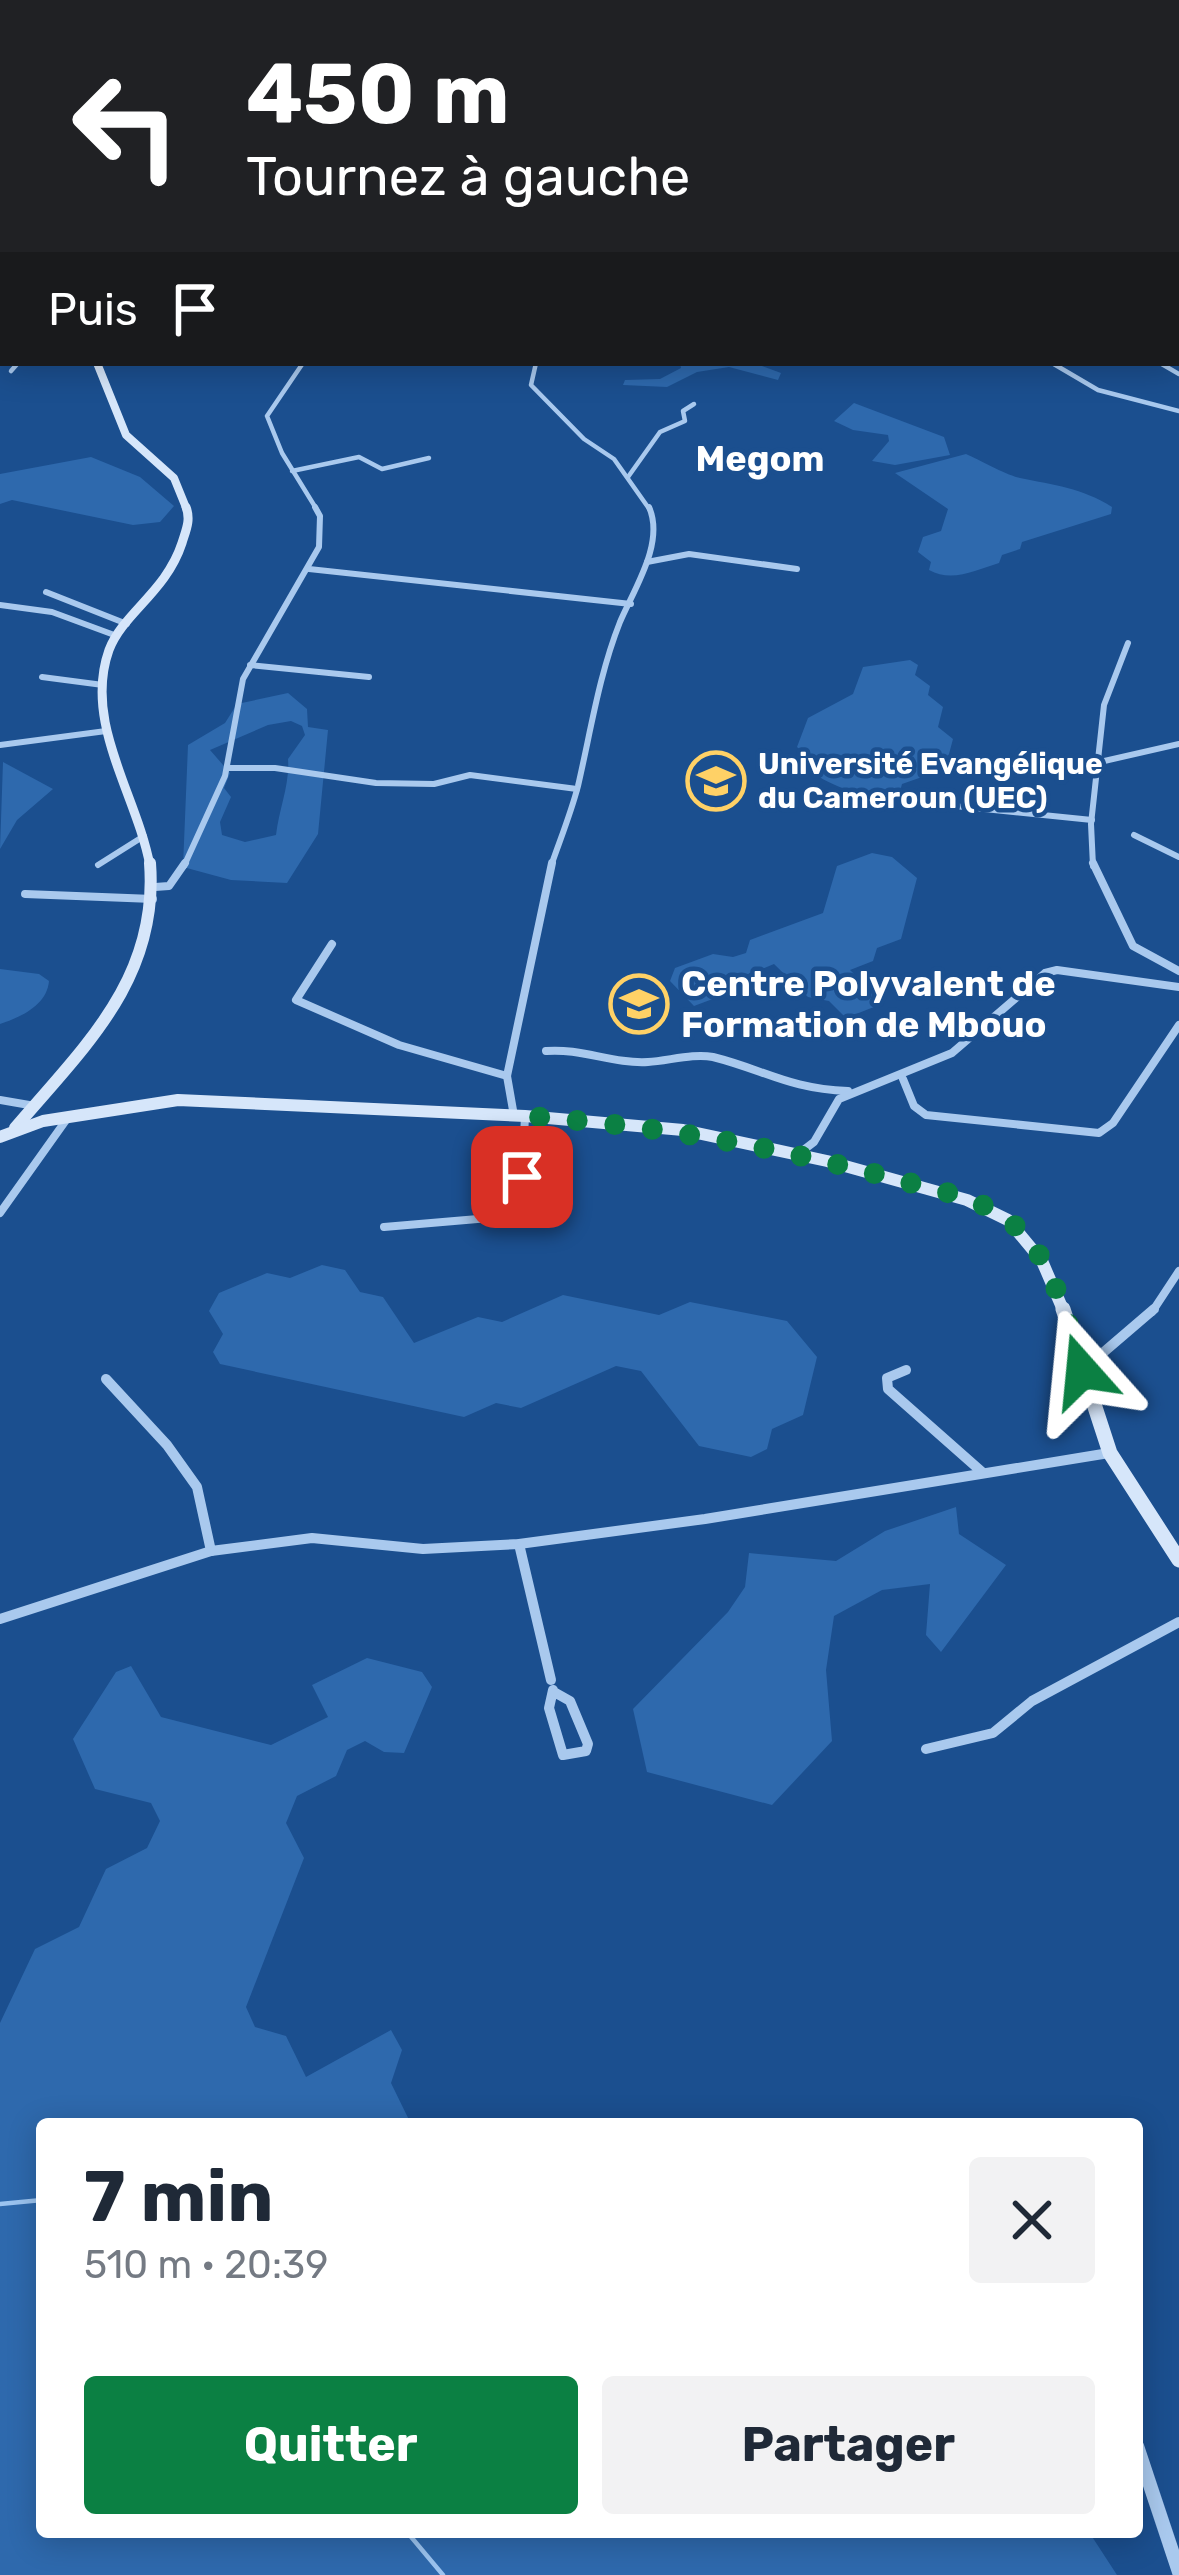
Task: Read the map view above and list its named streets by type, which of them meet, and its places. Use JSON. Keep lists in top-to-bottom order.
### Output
{
  "districts": ["Megom"],
  "places": {
    "school or university": ["Université Evangélique du Cameroun (UEC)", "Centre Polyvalent de Formation de Mbouo"]
  },
  "page": {
    "turn": ["450 m", "Tournez à gauche"],
    "then": "Puis",
    "heading": ["7 min", "510 m · 20:39"],
    "buttons": ["Quitter", "Partager"]
  }
}
